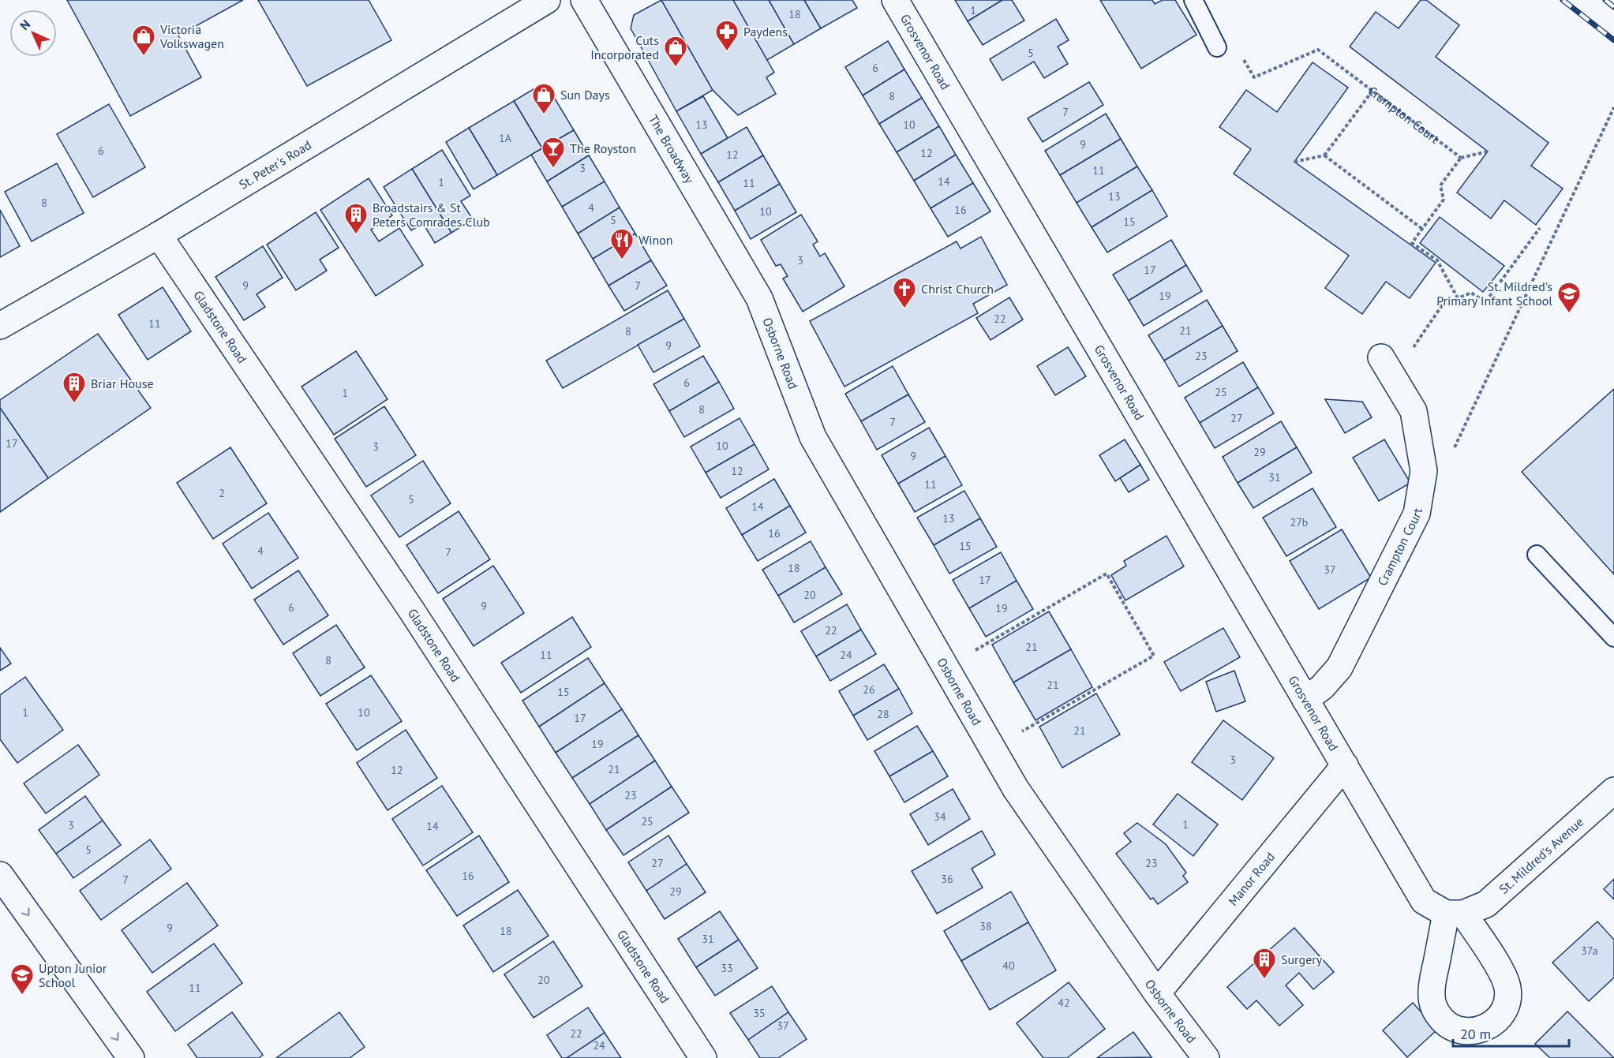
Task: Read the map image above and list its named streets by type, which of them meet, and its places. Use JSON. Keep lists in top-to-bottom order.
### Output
{
  "streets": {
    "street": [
      "Grosvenor Road",
      "Crampton Court",
      "The Broadway",
      "St. Peter's Road",
      "Gladstone Road",
      "Osborne Road",
      "St. Mildred's Avenue",
      "Manor Road"
    ]
  },
  "crossings": [
    ["Grosvenor Road", "Crampton Court"],
    ["Grosvenor Road", "St. Mildred's Avenue"],
    ["Grosvenor Road", "Manor Road"],
    ["The Broadway", "Osborne Road"],
    ["St. Peter's Road", "Gladstone Road"],
    ["Osborne Road", "Manor Road"],
    ["St. Mildred's Avenue", "Manor Road"]
  ],
  "places": {
    "pharmacy": ["Paydens"],
    "shop": ["Victoria Volkswagen", "Cuts Incorporated", "Sun Days"],
    "bar": ["The Royston"],
    "building": ["Broadstairs & St Peters Comrades Club", "Briar House", "Surgery"],
    "restaurant": ["Winon"],
    "church": ["Christ Church"],
    "school or university": ["St. Mildred's Primary Infant School", "Upton Junior School"]
  },
  "house_numbers": [
    "1",
    "18",
    "5",
    "6",
    "8",
    "7",
    "13",
    "10",
    "1A",
    "9",
    "6",
    "12",
    "12",
    "3",
    "11",
    "14",
    "1",
    "11",
    "13",
    "8",
    "4",
    "16",
    "10",
    "5",
    "15",
    "3",
    "17",
    "9",
    "7",
    "19",
    "22",
    "11",
    "21",
    "8",
    "9",
    "23",
    "6",
    "25",
    "1",
    "8",
    "27",
    "7",
    "17",
    "10",
    "3",
    "29",
    "9",
    "12",
    "31",
    "11",
    "2",
    "5",
    "14",
    "13",
    "27b",
    "16",
    "15",
    "4",
    "7",
    "18",
    "37",
    "17",
    "20",
    "9",
    "6",
    "19",
    "22",
    "21",
    "11",
    "24",
    "8",
    "21",
    "26",
    "15",
    "1",
    "10",
    "28",
    "17",
    "21",
    "19",
    "3",
    "21",
    "12",
    "23",
    "34",
    "25",
    "1",
    "3",
    "14",
    "5",
    "27",
    "23",
    "16",
    "36",
    "7",
    "29",
    "38",
    "9",
    "18",
    "31",
    "37a",
    "40",
    "33",
    "20",
    "11",
    "42",
    "35",
    "37",
    "22",
    "24"
  ],
  "scale_bar": "20 m",
  "north": "top left"
}
